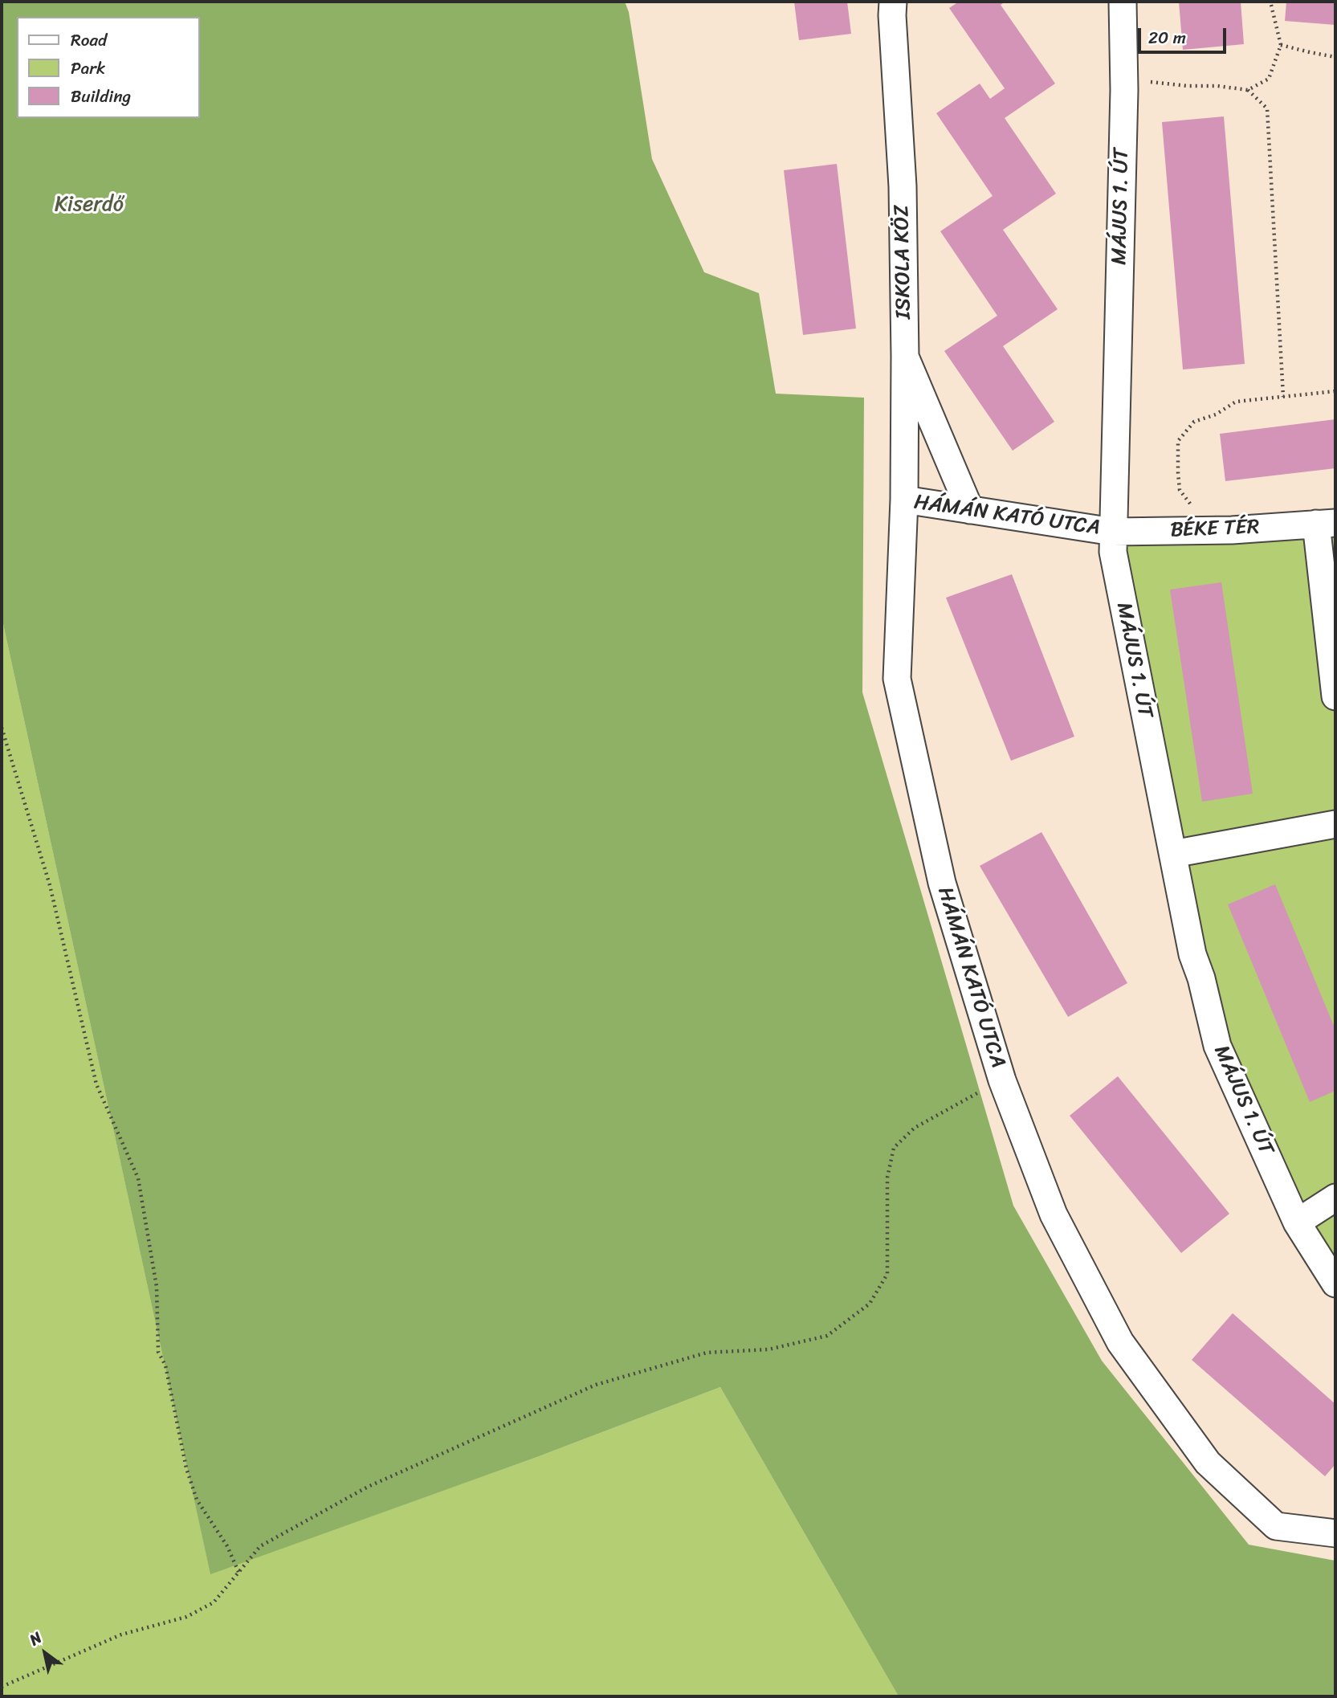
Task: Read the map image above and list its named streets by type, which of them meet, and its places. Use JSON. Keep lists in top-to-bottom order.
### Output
{
  "streets": {
    "street": [
      "MÁJUS 1. ÚT",
      "ISKOLA KÖZ",
      "HÁMÁN KATÓ UTCA",
      "BÉKE TÉR"
    ]
  },
  "crossings": [
    ["MÁJUS 1. ÚT", "HÁMÁN KATÓ UTCA"],
    ["MÁJUS 1. ÚT", "BÉKE TÉR"],
    ["ISKOLA KÖZ", "HÁMÁN KATÓ UTCA"],
    ["HÁMÁN KATÓ UTCA", "BÉKE TÉR"]
  ],
  "parks": ["Kiserdő"],
  "legend": ["Road", "Park", "Building"],
  "scale_bar": "20 m",
  "north": "top left"
}
